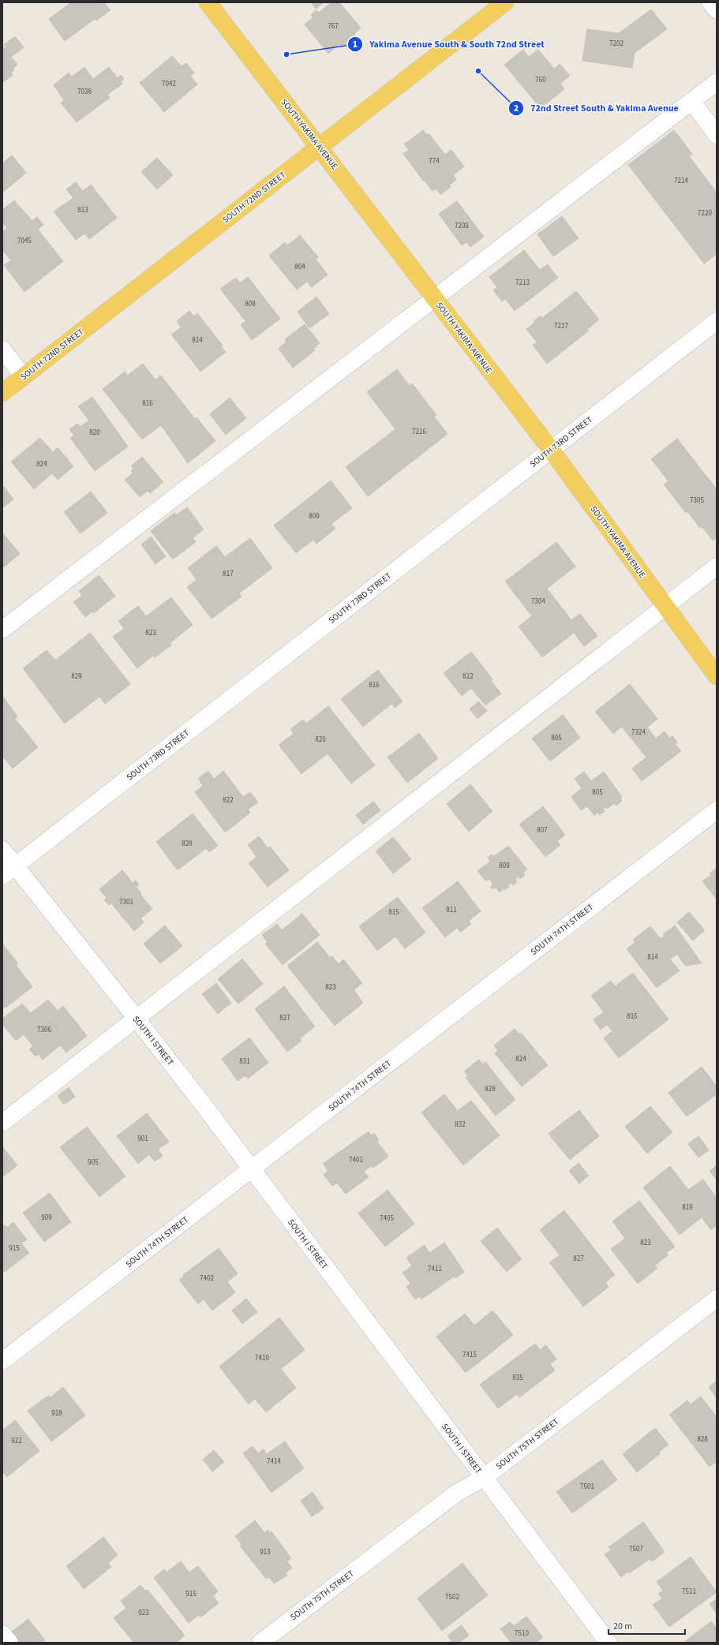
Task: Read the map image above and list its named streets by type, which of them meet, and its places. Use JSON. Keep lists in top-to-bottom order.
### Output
{
  "streets": {
    "main road": ["SOUTH YAKIMA AVENUE", "SOUTH 72ND STREET"],
    "street": [
      "SOUTH 73RD STREET",
      "SOUTH 74TH STREET",
      "SOUTH I STREET",
      "SOUTH 75TH STREET"
    ]
  },
  "crossings": [
    ["SOUTH YAKIMA AVENUE", "SOUTH 72ND STREET"],
    ["SOUTH YAKIMA AVENUE", "SOUTH 73RD STREET"],
    ["SOUTH 73RD STREET", "SOUTH I STREET"],
    ["SOUTH 74TH STREET", "SOUTH I STREET"],
    ["SOUTH I STREET", "SOUTH 75TH STREET"]
  ],
  "places": ["Yakima Avenue South & South 72nd Street", "72nd Street South & Yakima Avenue"],
  "house_numbers": [
    "767",
    "7202",
    "760",
    "7042",
    "7038",
    "774",
    "7214",
    "813",
    "7220",
    "7205",
    "7045",
    "804",
    "7213",
    "808",
    "7217",
    "814",
    "816",
    "7216",
    "820",
    "824",
    "7305",
    "809",
    "817",
    "7304",
    "823",
    "829",
    "812",
    "816",
    "7324",
    "805",
    "820",
    "805",
    "822",
    "807",
    "828",
    "809",
    "7301",
    "811",
    "815",
    "814",
    "823",
    "816",
    "827",
    "7306",
    "824",
    "831",
    "828",
    "832",
    "901",
    "7401",
    "905",
    "819",
    "909",
    "7405",
    "823",
    "915",
    "827",
    "7411",
    "7402",
    "7415",
    "7410",
    "835",
    "918",
    "828",
    "922",
    "7414",
    "7501",
    "7507",
    "913",
    "7511",
    "915",
    "7502",
    "923",
    "7510"
  ],
  "scale_bar": "20 m"
}
